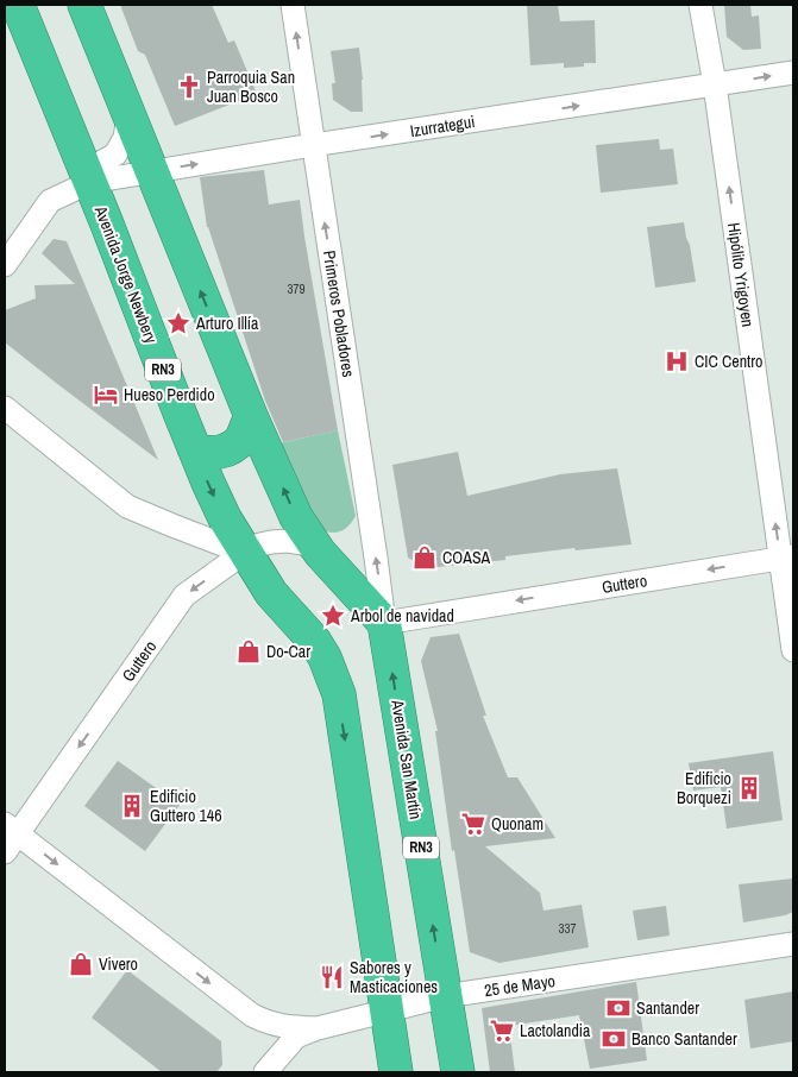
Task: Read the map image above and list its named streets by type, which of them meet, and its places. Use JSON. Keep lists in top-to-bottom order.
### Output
{
  "streets": {
    "highway": ["Avenida Jorge Newbery", "RN3", "Avenida San Martín"],
    "street": [
      "Izurrategui",
      "Hipólito Yrigoyen",
      "Primeros Pobladores",
      "Guttero",
      "25 de Mayo"
    ]
  },
  "crossings": [
    ["Izurrategui", "Avenida Jorge Newbery"],
    ["Izurrategui", "Hipólito Yrigoyen"],
    ["Izurrategui", "Primeros Pobladores"],
    ["Avenida Jorge Newbery", "RN3"],
    ["Avenida Jorge Newbery", "Guttero"],
    ["Avenida Jorge Newbery", "25 de Mayo"],
    ["Hipólito Yrigoyen", "Guttero"],
    ["Primeros Pobladores", "Guttero"],
    ["Primeros Pobladores", "Avenida San Martín"],
    ["RN3", "25 de Mayo"],
    ["Guttero", "Avenida San Martín"],
    ["Avenida San Martín", "25 de Mayo"]
  ],
  "one_way": [
    "Izurrategui",
    "Hipólito Yrigoyen",
    "Primeros Pobladores",
    "Guttero",
    "Avenida San Martín"
  ],
  "places": {
    "church": ["Parroquia San Juan Bosco"],
    "place": ["Arturo Illía", "Arbol de navidad"],
    "hospital": ["CIC Centro"],
    "hotel": ["Hueso Perdido"],
    "shop": ["COASA", "Do-Car", "Vivero"],
    "building": ["Edificio Borquezi", "Edificio Guttero 146"],
    "supermarket": ["Quonam", "Lactolandia"],
    "restaurant": ["Sabores y Masticaciones"],
    "bank": ["Santander", "Banco Santander"]
  },
  "house_numbers": ["379", "337"]
}
